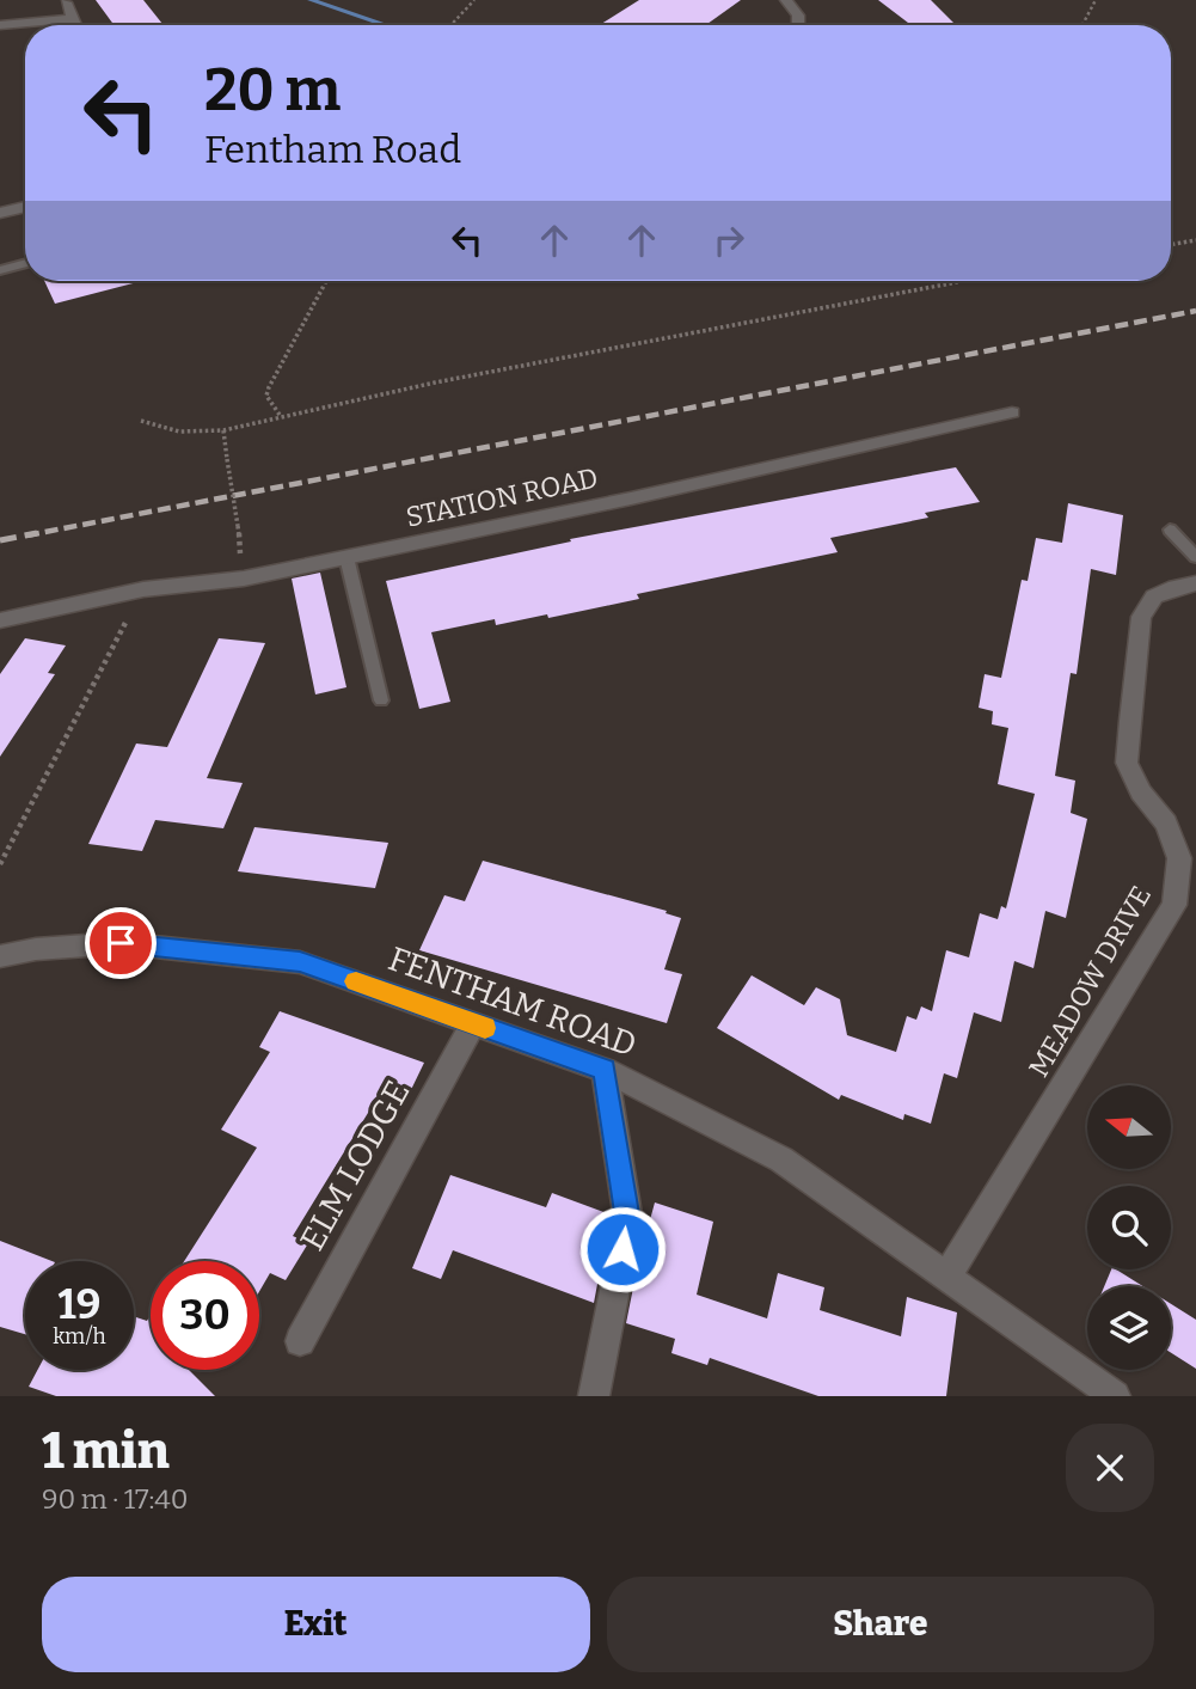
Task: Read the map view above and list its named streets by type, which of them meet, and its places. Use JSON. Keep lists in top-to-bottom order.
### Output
{
  "streets": {
    "street": [
      "STATION ROAD",
      "MEADOW DRIVE",
      "FENTHAM ROAD",
      "ELM LODGE"
    ]
  },
  "crossings": [
    ["MEADOW DRIVE", "FENTHAM ROAD"],
    ["FENTHAM ROAD", "ELM LODGE"]
  ],
  "north": "left",
  "page": {
    "turn": ["20 m", "Fentham Road"],
    "speed": "19 km/h",
    "limit": "30",
    "heading": ["1 min", "90 m · 17:40"],
    "buttons": ["Exit", "Share"]
  }
}
